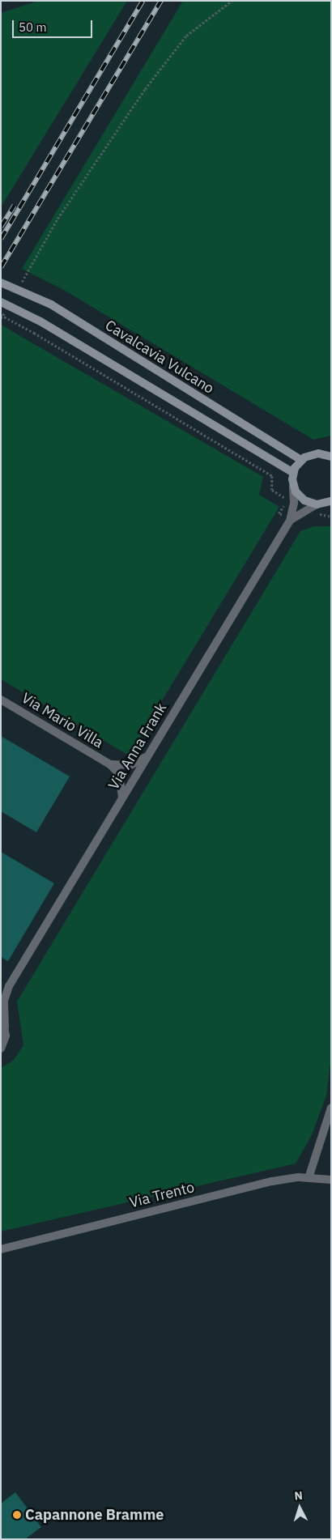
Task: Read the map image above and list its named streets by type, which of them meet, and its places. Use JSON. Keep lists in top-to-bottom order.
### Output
{
  "streets": {
    "main road": ["Cavalcavia Vulcano"],
    "street": ["Via Mario Villa", "Via Anna Frank", "Via Trento"]
  },
  "crossings": [
    ["Via Mario Villa", "Via Anna Frank"]
  ],
  "places": ["Capannone Bramme"],
  "scale_bar": "50 m",
  "north": "top"
}
